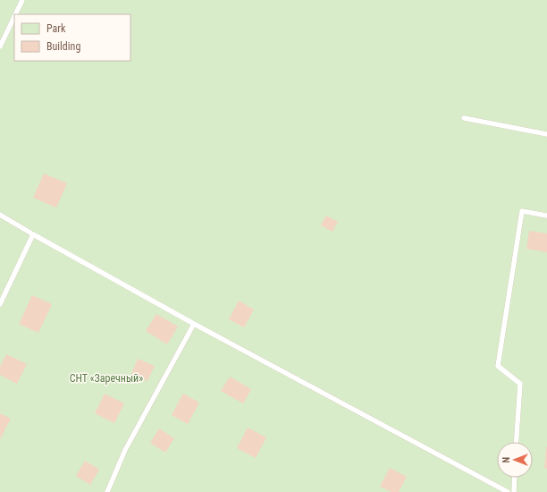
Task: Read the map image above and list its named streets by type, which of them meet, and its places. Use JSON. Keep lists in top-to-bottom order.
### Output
{
  "parks": ["СНТ «Заречный»"],
  "legend": ["Park", "Building"],
  "north": "left"
}
